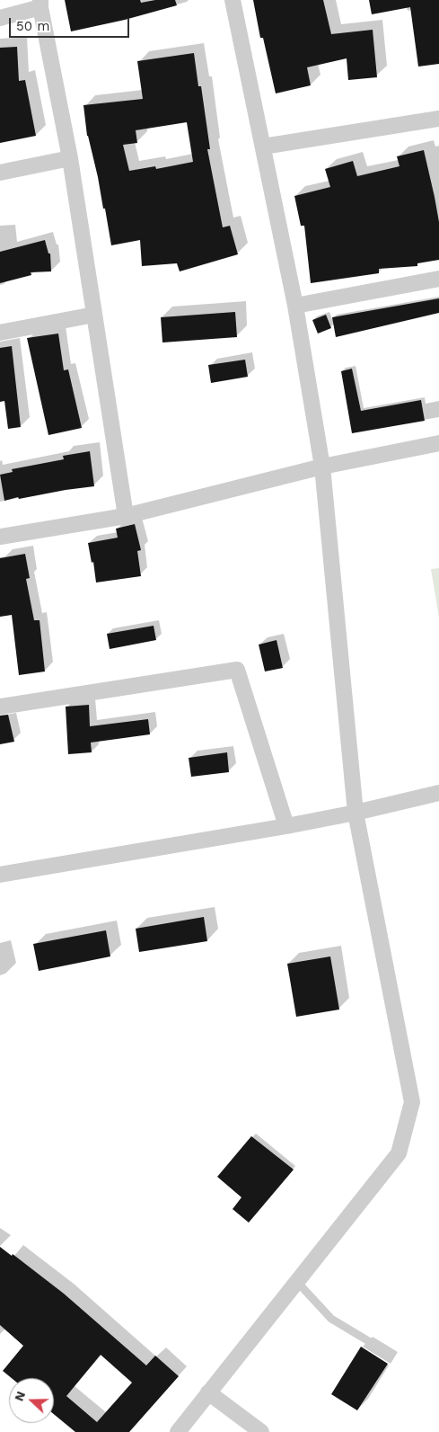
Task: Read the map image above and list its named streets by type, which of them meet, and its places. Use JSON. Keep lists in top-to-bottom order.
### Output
{
  "scale_bar": "50 m",
  "north": "left"
}
